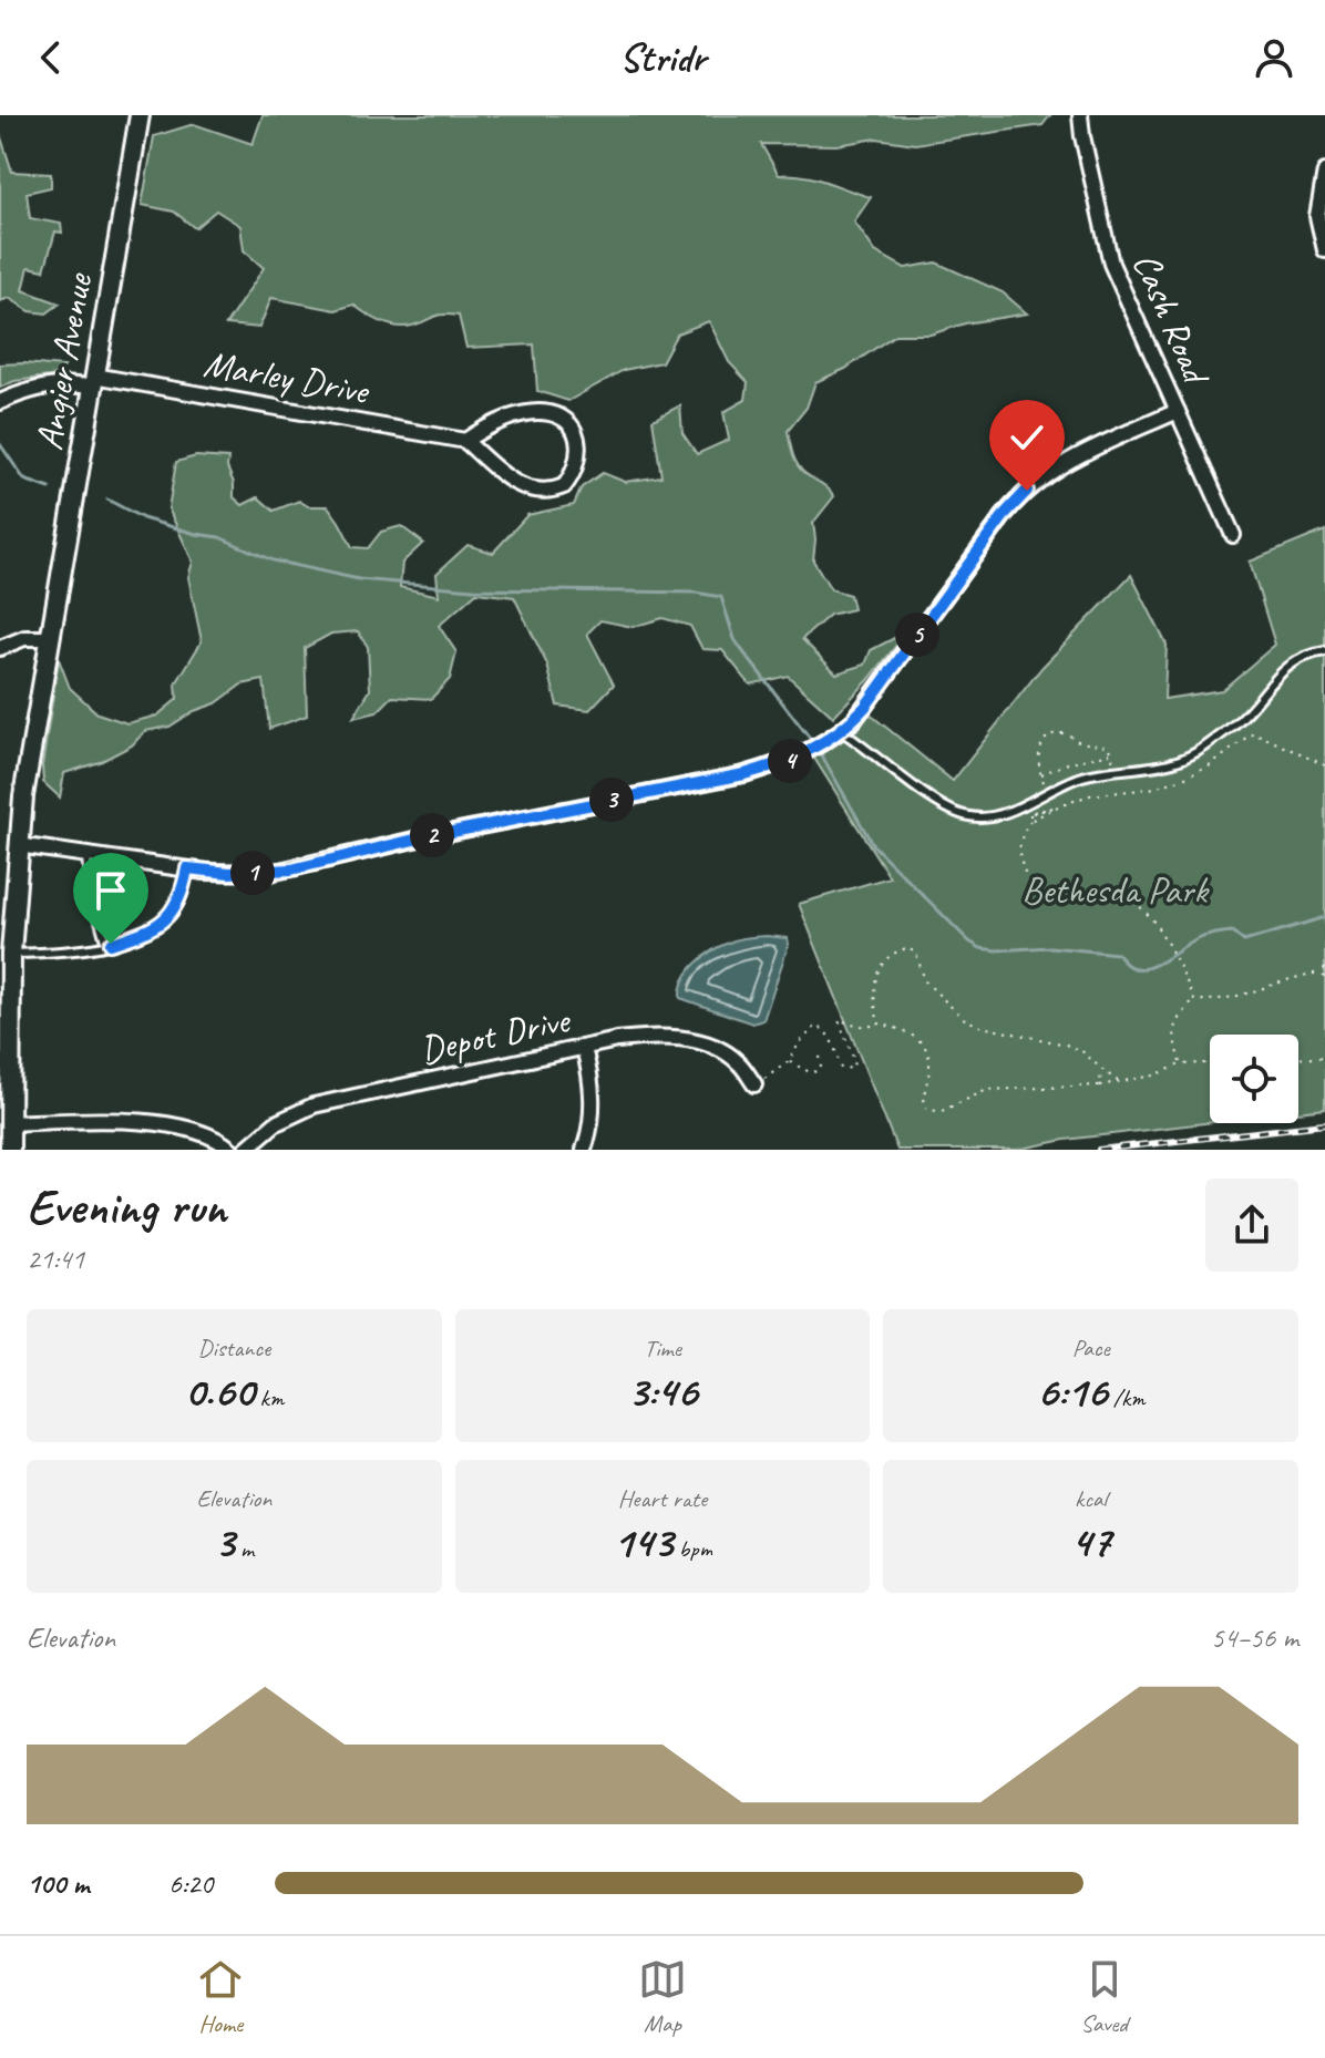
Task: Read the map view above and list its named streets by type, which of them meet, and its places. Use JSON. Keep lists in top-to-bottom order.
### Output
{
  "streets": {
    "main road": ["Angier Avenue"],
    "street": ["Cash Road", "Marley Drive", "Depot Drive"]
  },
  "crossings": [
    ["Angier Avenue", "Marley Drive"]
  ],
  "parks": ["Bethesda Park"],
  "page": {
    "header": "Stridr",
    "pins": [
      "5",
      "4",
      "3",
      "2",
      "1"
    ],
    "heading": ["Evening run", "21:41"],
    "stats": [
      ["Distance", "0.60 km"],
      ["Time", "3:46"],
      ["Pace", "6:16 /km"],
      ["Elevation", "3 m"],
      ["Heart rate", "143 bpm"],
      ["kcal", "47"]
    ],
    "chart": ["Elevation", "54–56 m"],
    "list": [
      {
        "name": "100 m",
        "note": "6:20"
      }
    ],
    "tabs": ["Home", "Map", "Saved"]
  }
}
